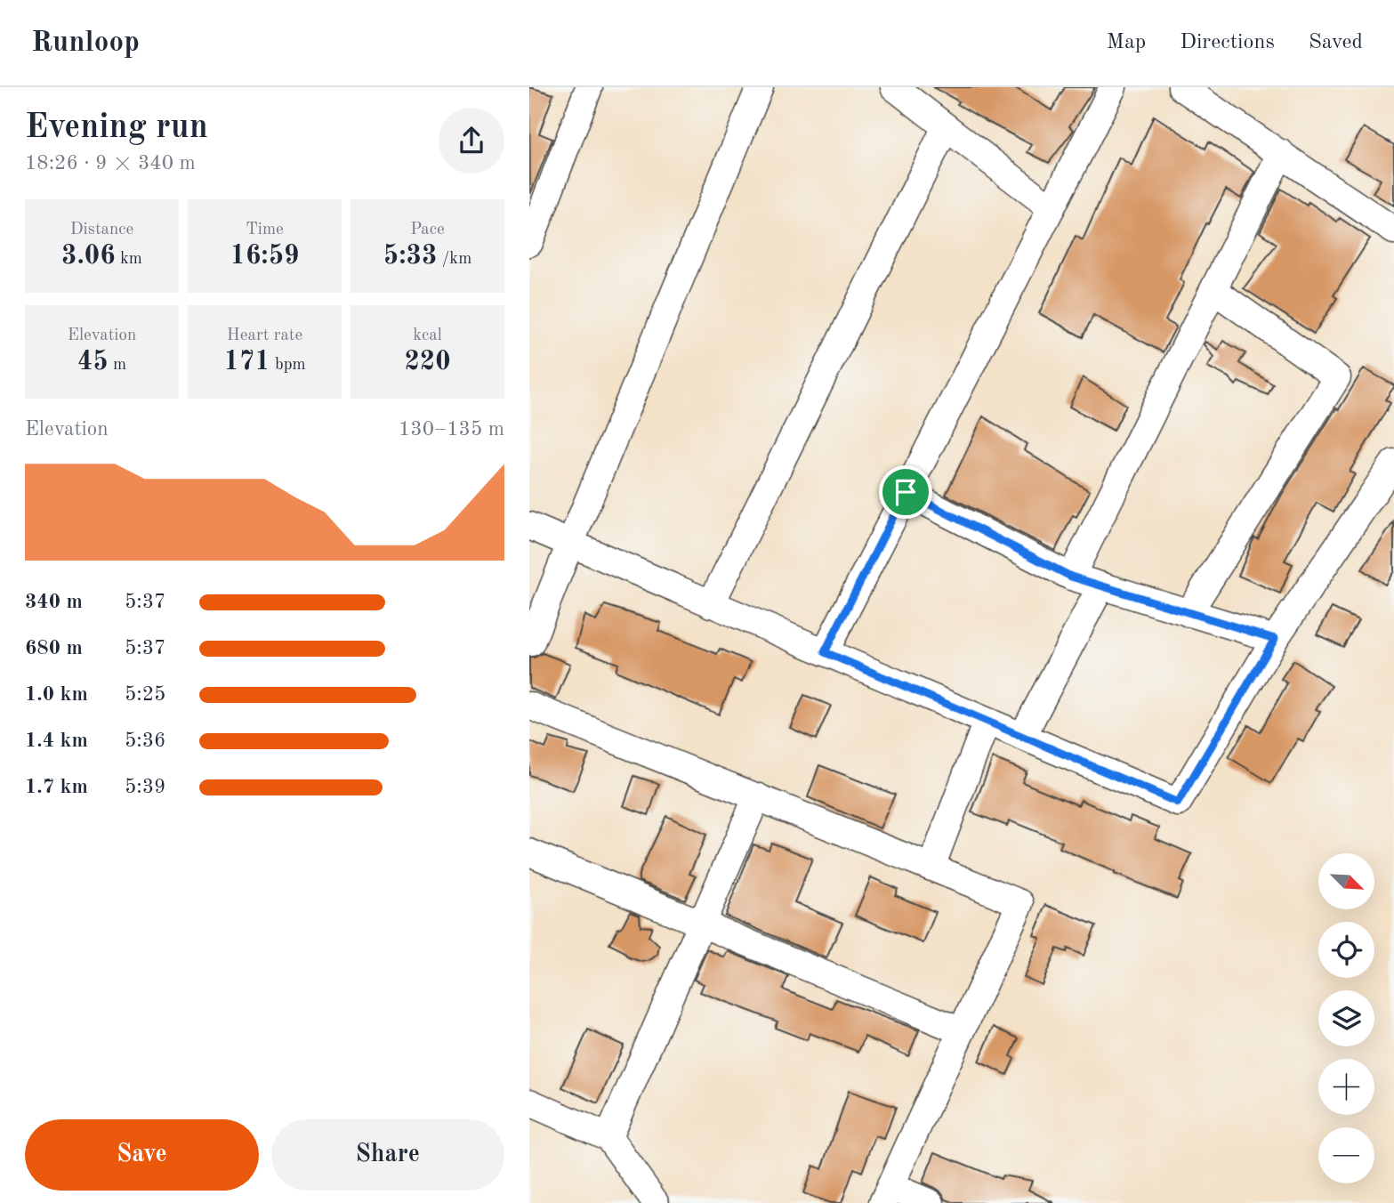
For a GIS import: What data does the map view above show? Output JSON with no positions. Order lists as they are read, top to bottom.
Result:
{
  "north": "bottom right",
  "page": {
    "header": "Runloop",
    "nav": ["Map", "Directions", "Saved"],
    "heading": ["Evening run", "18:26 · 9 × 340 m"],
    "stats": [
      ["Distance", "3.06 km"],
      ["Time", "16:59"],
      ["Pace", "5:33 /km"],
      ["Elevation", "45 m"],
      ["Heart rate", "171 bpm"],
      ["kcal", "220"]
    ],
    "chart": ["Elevation", "130–135 m"],
    "list": [
      {
        "name": "340 m",
        "note": "5:37"
      },
      {
        "name": "680 m",
        "note": "5:37"
      },
      {
        "name": "1.0 km",
        "note": "5:25"
      },
      {
        "name": "1.4 km",
        "note": "5:36"
      },
      {
        "name": "1.7 km",
        "note": "5:39"
      }
    ],
    "map_buttons": ["+", "−"],
    "buttons": ["Save", "Share"]
  }
}
